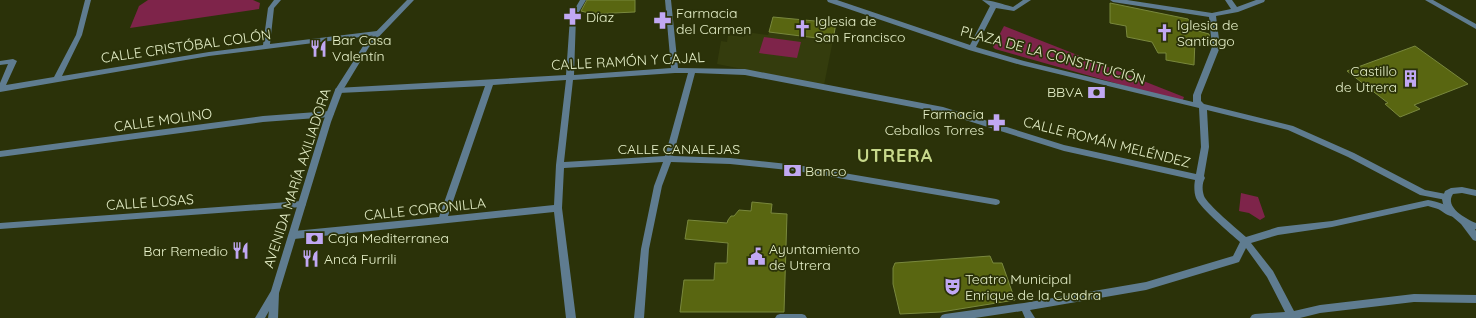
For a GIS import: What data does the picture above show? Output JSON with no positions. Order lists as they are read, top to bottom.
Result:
{
  "streets": {
    "street": [
      "CALLE CRISTÓBAL COLÓN",
      "PLAZA DE LA CONSTITUCIÓN",
      "CALLE RAMÓN Y CAJAL",
      "CALLE MOLINO",
      "CALLE ROMÁN MELÉNDEZ",
      "CALLE CANALEJAS",
      "AVENIDA MARÍA AXILIADORA",
      "CALLE LOSAS",
      "CALLE CORONILLA"
    ]
  },
  "crossings": [
    ["CALLE CRISTÓBAL COLÓN", "AVENIDA MARÍA AXILIADORA"],
    ["CALLE RAMÓN Y CAJAL", "CALLE ROMÁN MELÉNDEZ"],
    ["CALLE RAMÓN Y CAJAL", "AVENIDA MARÍA AXILIADORA"],
    ["CALLE MOLINO", "AVENIDA MARÍA AXILIADORA"],
    ["AVENIDA MARÍA AXILIADORA", "CALLE LOSAS"],
    ["AVENIDA MARÍA AXILIADORA", "CALLE CORONILLA"]
  ],
  "districts": ["UTRERA"],
  "places": {
    "pharmacy": ["Díaz", "Farmacia del Carmen", "Farmacia Ceballos Torres"],
    "church": ["Iglesia de San Francisco", "Iglesia de Santiago"],
    "restaurant": ["Bar Casa Valentín", "Bar Remedio", "Ancá Furrili"],
    "building": ["Castillo de Utrera"],
    "bank": ["BBVA", "Banco", "Caja Mediterranea"],
    "public building": ["Ayuntamiento de Utrera"],
    "theatre": ["Teatro Municipal Enrique de la Cuadra"]
  }
}
